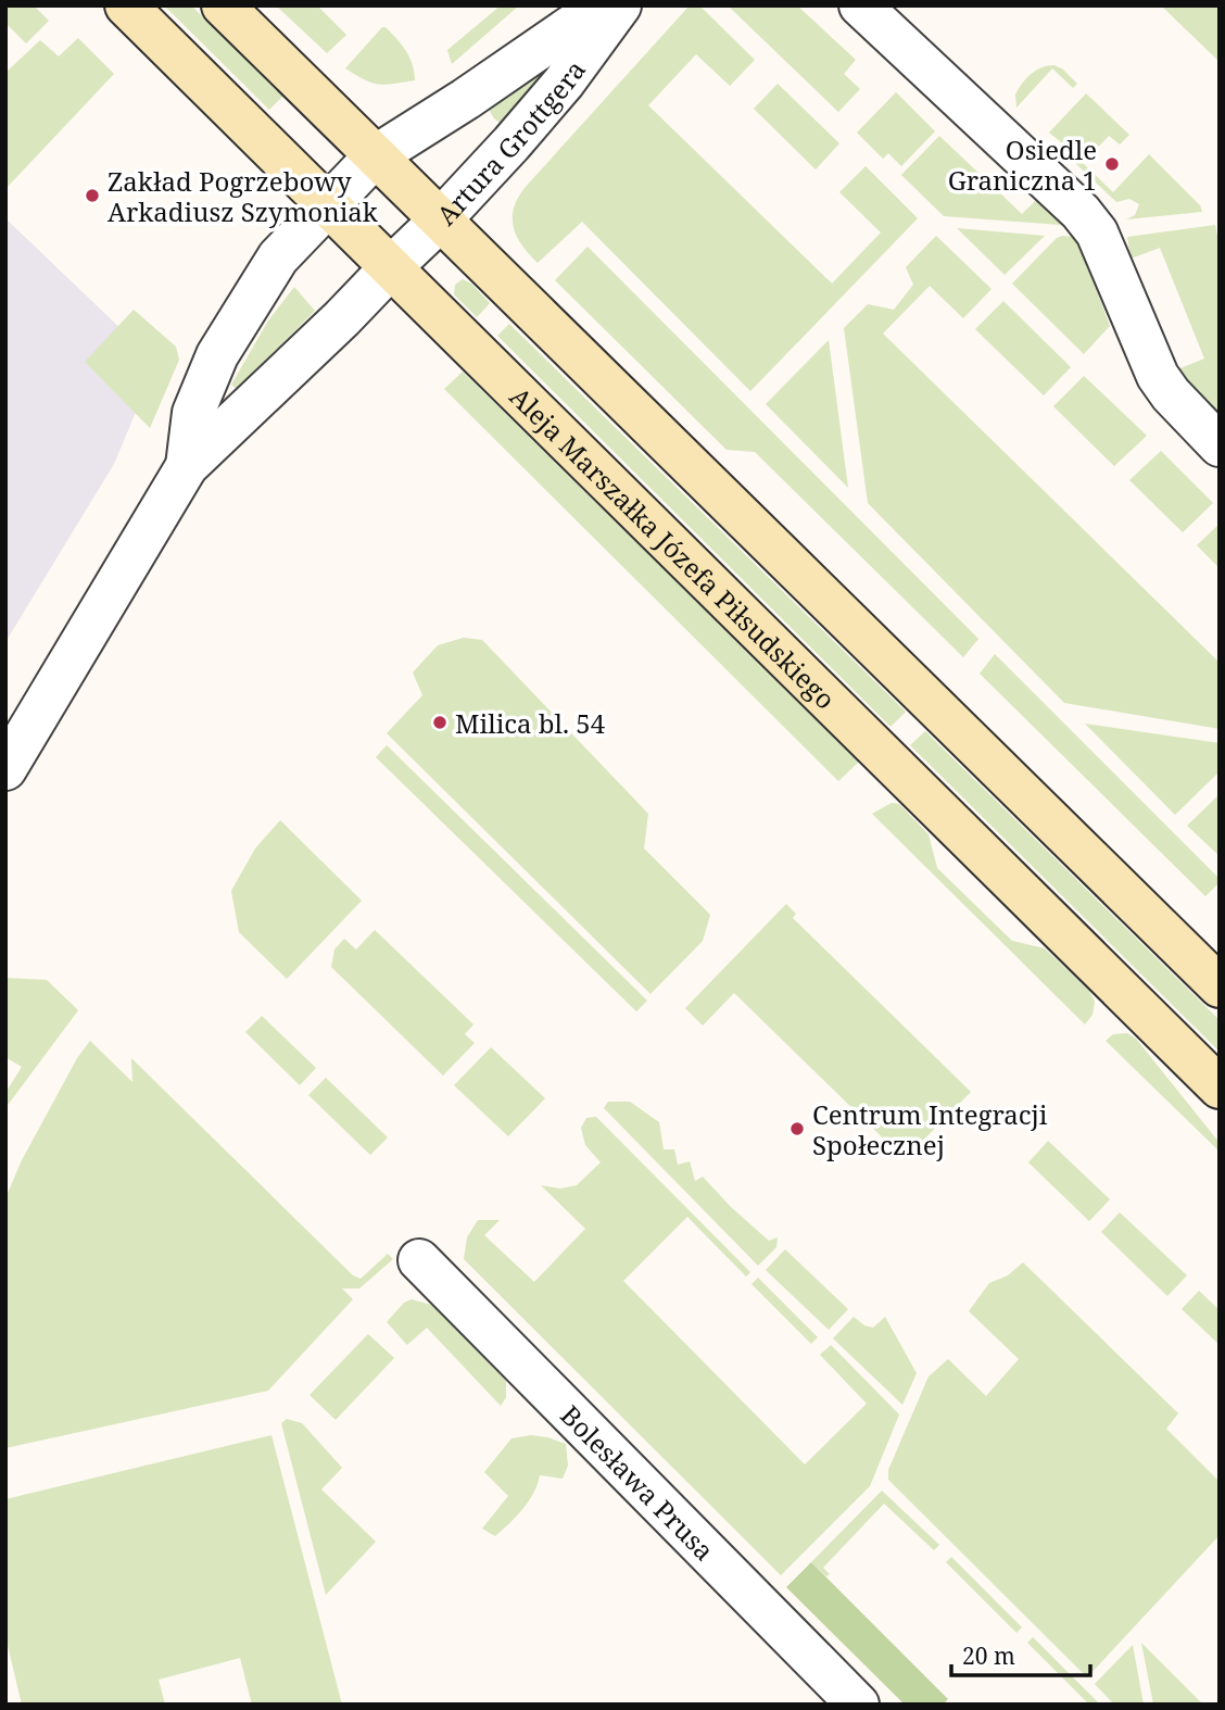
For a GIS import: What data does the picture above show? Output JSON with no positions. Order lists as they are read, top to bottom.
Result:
{
  "streets": {
    "street": ["Artura Grottgera", "Aleja Marszałka Józefa Piłsudskiego", "Bolesława Prusa"]
  },
  "crossings": [
    ["Artura Grottgera", "Aleja Marszałka Józefa Piłsudskiego"]
  ],
  "places": [
    "Osiedle Graniczna 1",
    "Zakład Pogrzebowy Arkadiusz Szymoniak",
    "Milica bl. 54",
    "Centrum Integracji Społecznej"
  ],
  "scale_bar": "20 m"
}
